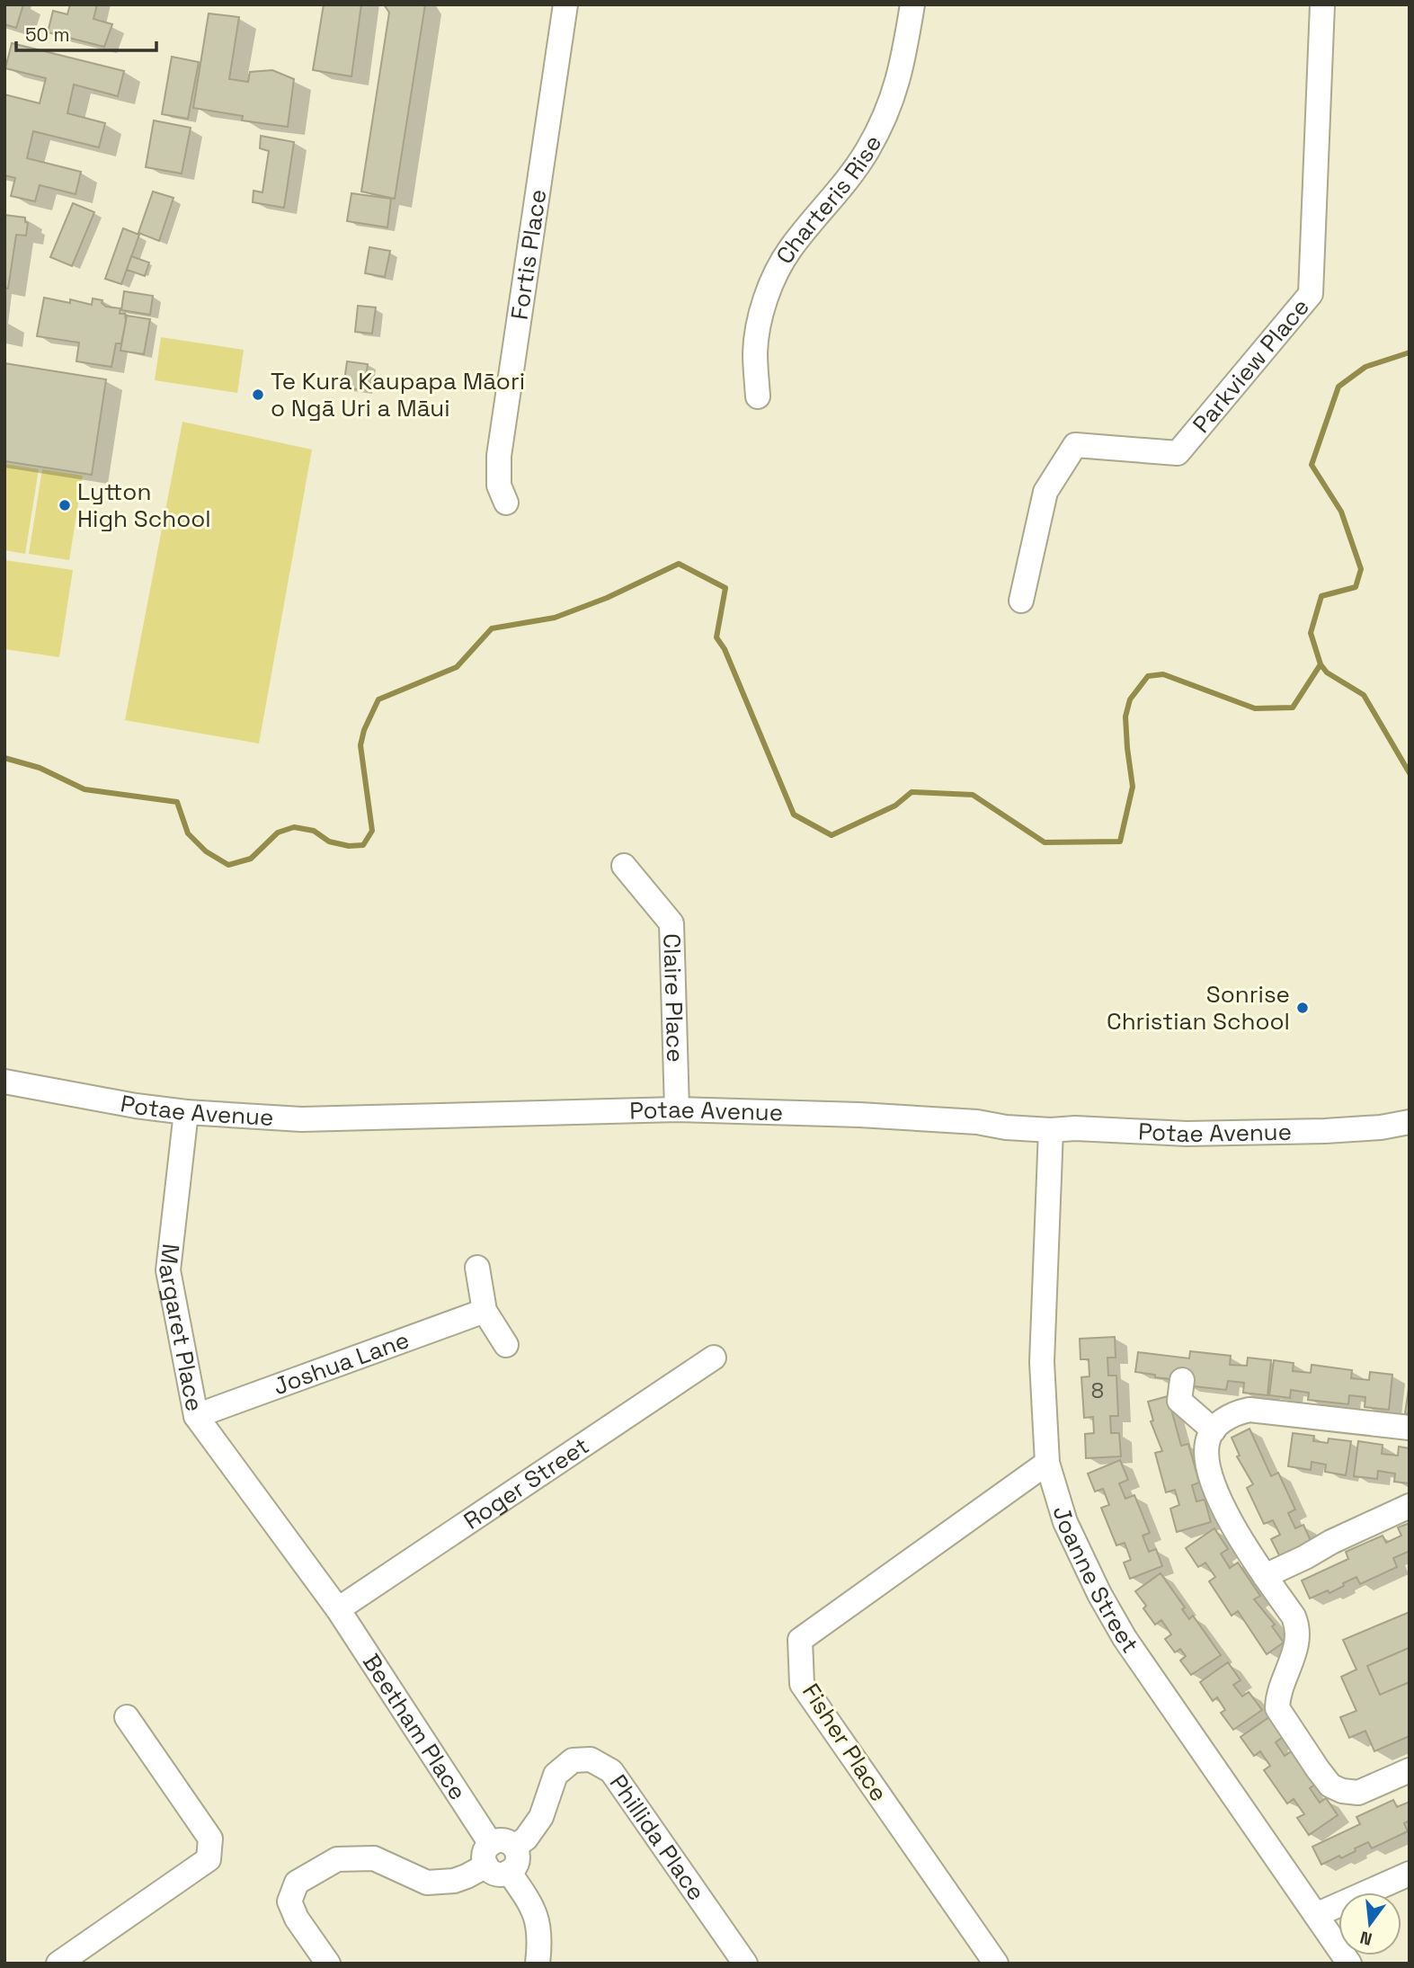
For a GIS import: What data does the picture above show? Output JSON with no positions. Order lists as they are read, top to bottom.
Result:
{
  "streets": {
    "street": [
      "Charteris Rise",
      "Fortis Place",
      "Parkview Place",
      "Claire Place",
      "Potae Avenue",
      "Margaret Place",
      "Joshua Lane",
      "Roger Street",
      "Joanne Street",
      "Beetham Place",
      "Fisher Place",
      "Phillida Place"
    ]
  },
  "crossings": [
    ["Claire Place", "Potae Avenue"],
    ["Potae Avenue", "Margaret Place"],
    ["Potae Avenue", "Joanne Street"],
    ["Margaret Place", "Joshua Lane"],
    ["Margaret Place", "Roger Street"],
    ["Margaret Place", "Beetham Place"],
    ["Roger Street", "Beetham Place"],
    ["Joanne Street", "Fisher Place"],
    ["Beetham Place", "Phillida Place"]
  ],
  "places": ["Te Kura Kaupapa Māori o Ngā Uri a Māui", "Lytton High School", "Sonrise Christian School"],
  "house_numbers": ["8"],
  "scale_bar": "50 m",
  "north": "bottom"
}
